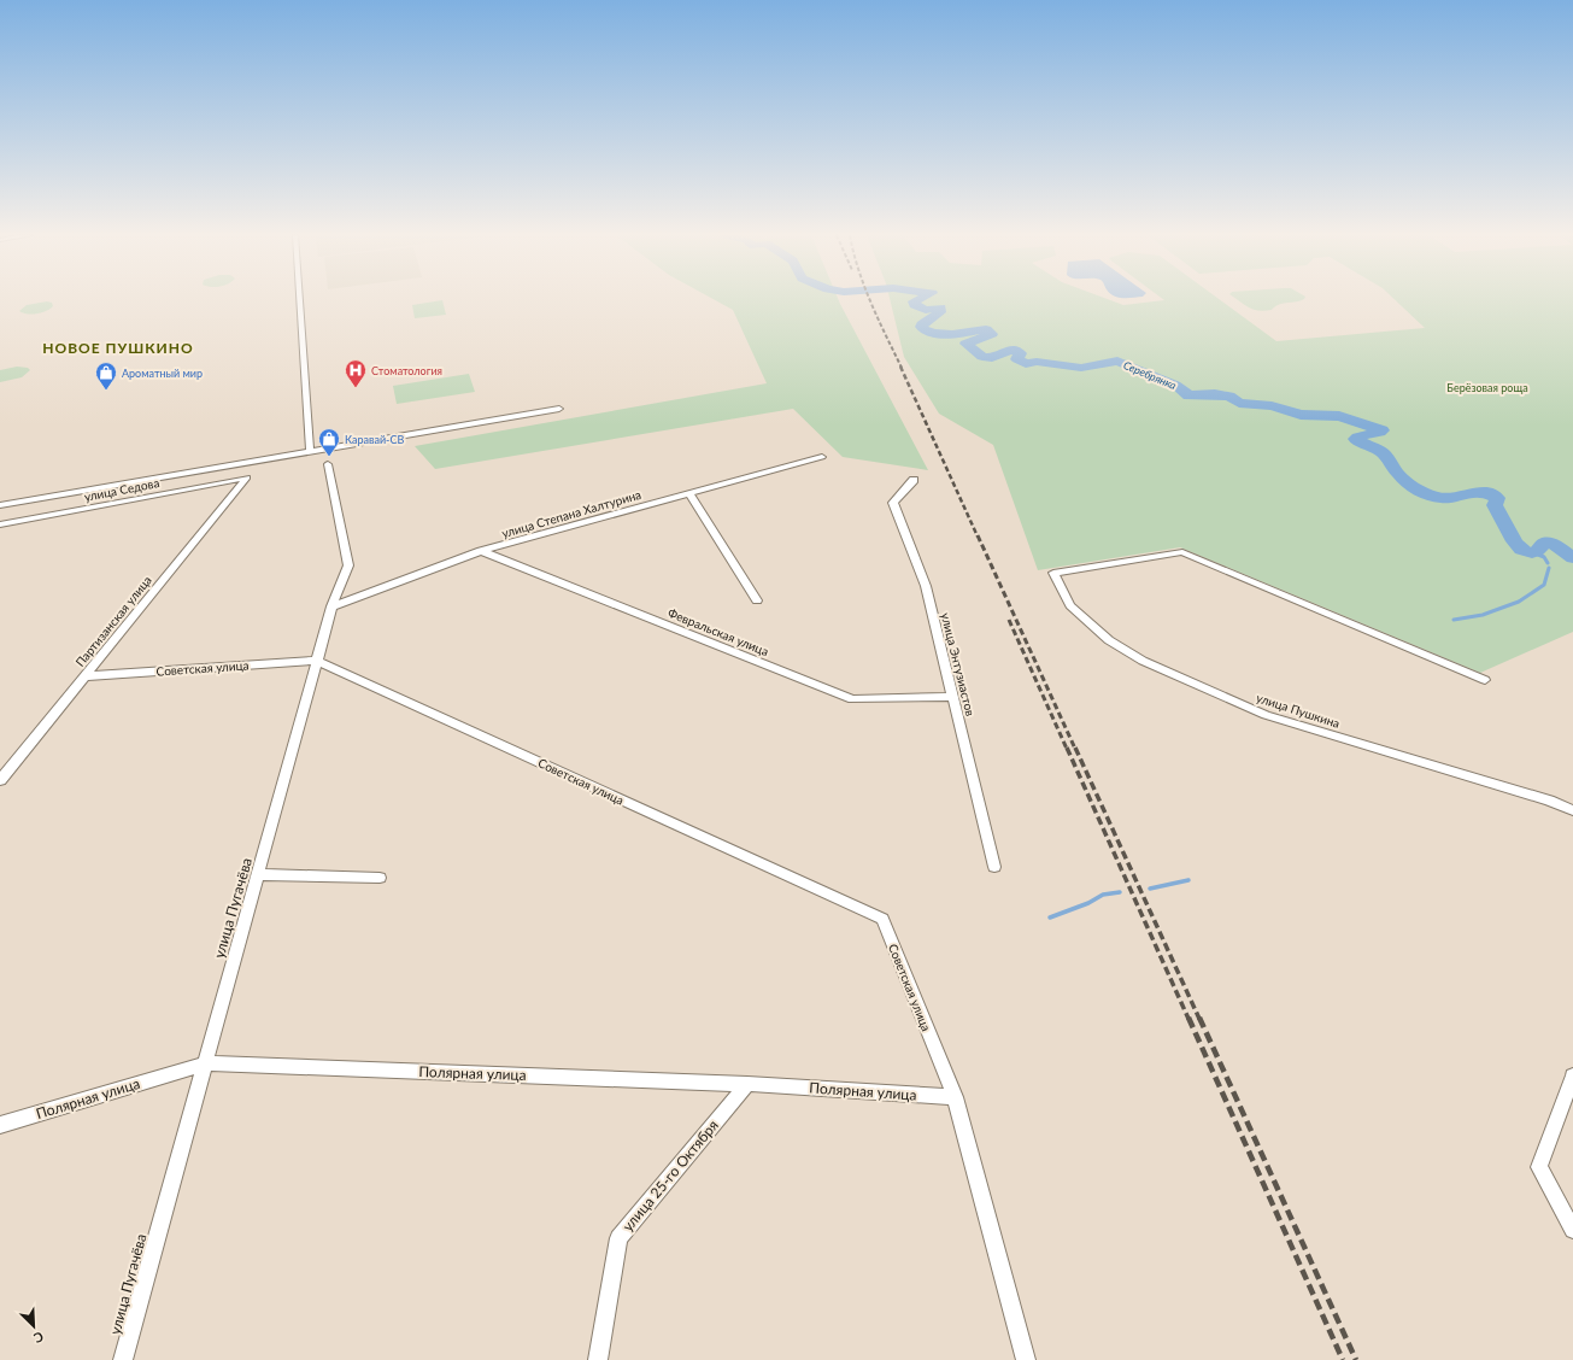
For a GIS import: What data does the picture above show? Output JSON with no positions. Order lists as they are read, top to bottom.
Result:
{
  "streets": {
    "street": [
      "улица Седова",
      "улица Степана Халтурина",
      "Партизанская улица",
      "Февральская улица",
      "улица Энтузиастов",
      "Советская улица",
      "улица Пушкина",
      "улица Пугачёва",
      "Полярная улица",
      "улица 25-го Октября"
    ]
  },
  "crossings": [
    ["улица Седова", "Партизанская улица"],
    ["улица Степана Халтурина", "Февральская улица"],
    ["улица Степана Халтурина", "улица Пугачёва"],
    ["Партизанская улица", "Советская улица"],
    ["Февральская улица", "улица Энтузиастов"],
    ["Советская улица", "улица Пугачёва"],
    ["Советская улица", "Полярная улица"],
    ["улица Пугачёва", "Полярная улица"],
    ["Полярная улица", "улица 25-го Октября"]
  ],
  "districts": ["НОВОЕ ПУШКИНО"],
  "water": ["Серебрянка"],
  "parks": ["Берёзовая роща"],
  "places": {
    "hospital": ["Стоматология"],
    "shop": ["Ароматный мир", "Каравай-СВ"]
  },
  "north": "bottom right"
}
